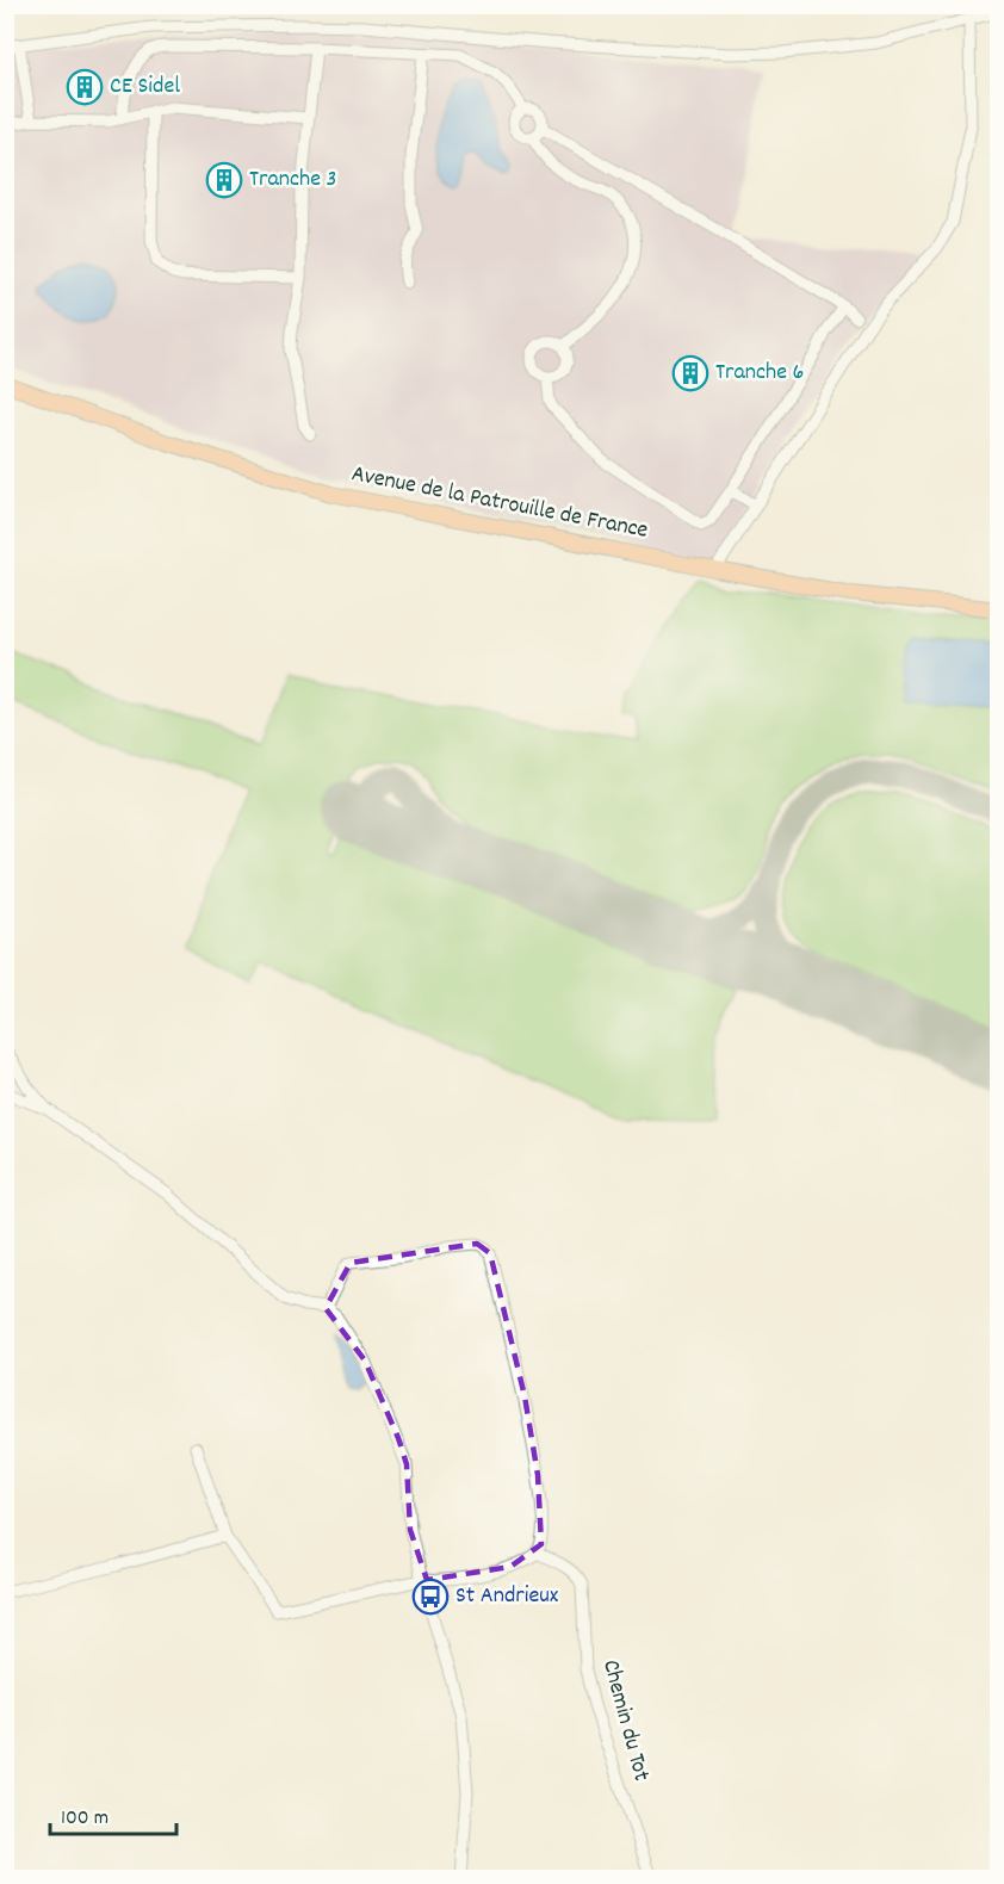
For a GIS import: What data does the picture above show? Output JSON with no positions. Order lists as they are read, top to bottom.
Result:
{
  "streets": {
    "main road": ["Avenue de la Patrouille de France"],
    "street": ["Chemin du Tot"]
  },
  "places": {
    "building": ["CE Sidel", "Tranche 3", "Tranche 6"],
    "bus stop": ["St Andrieux"]
  },
  "scale_bar": "100 m"
}
